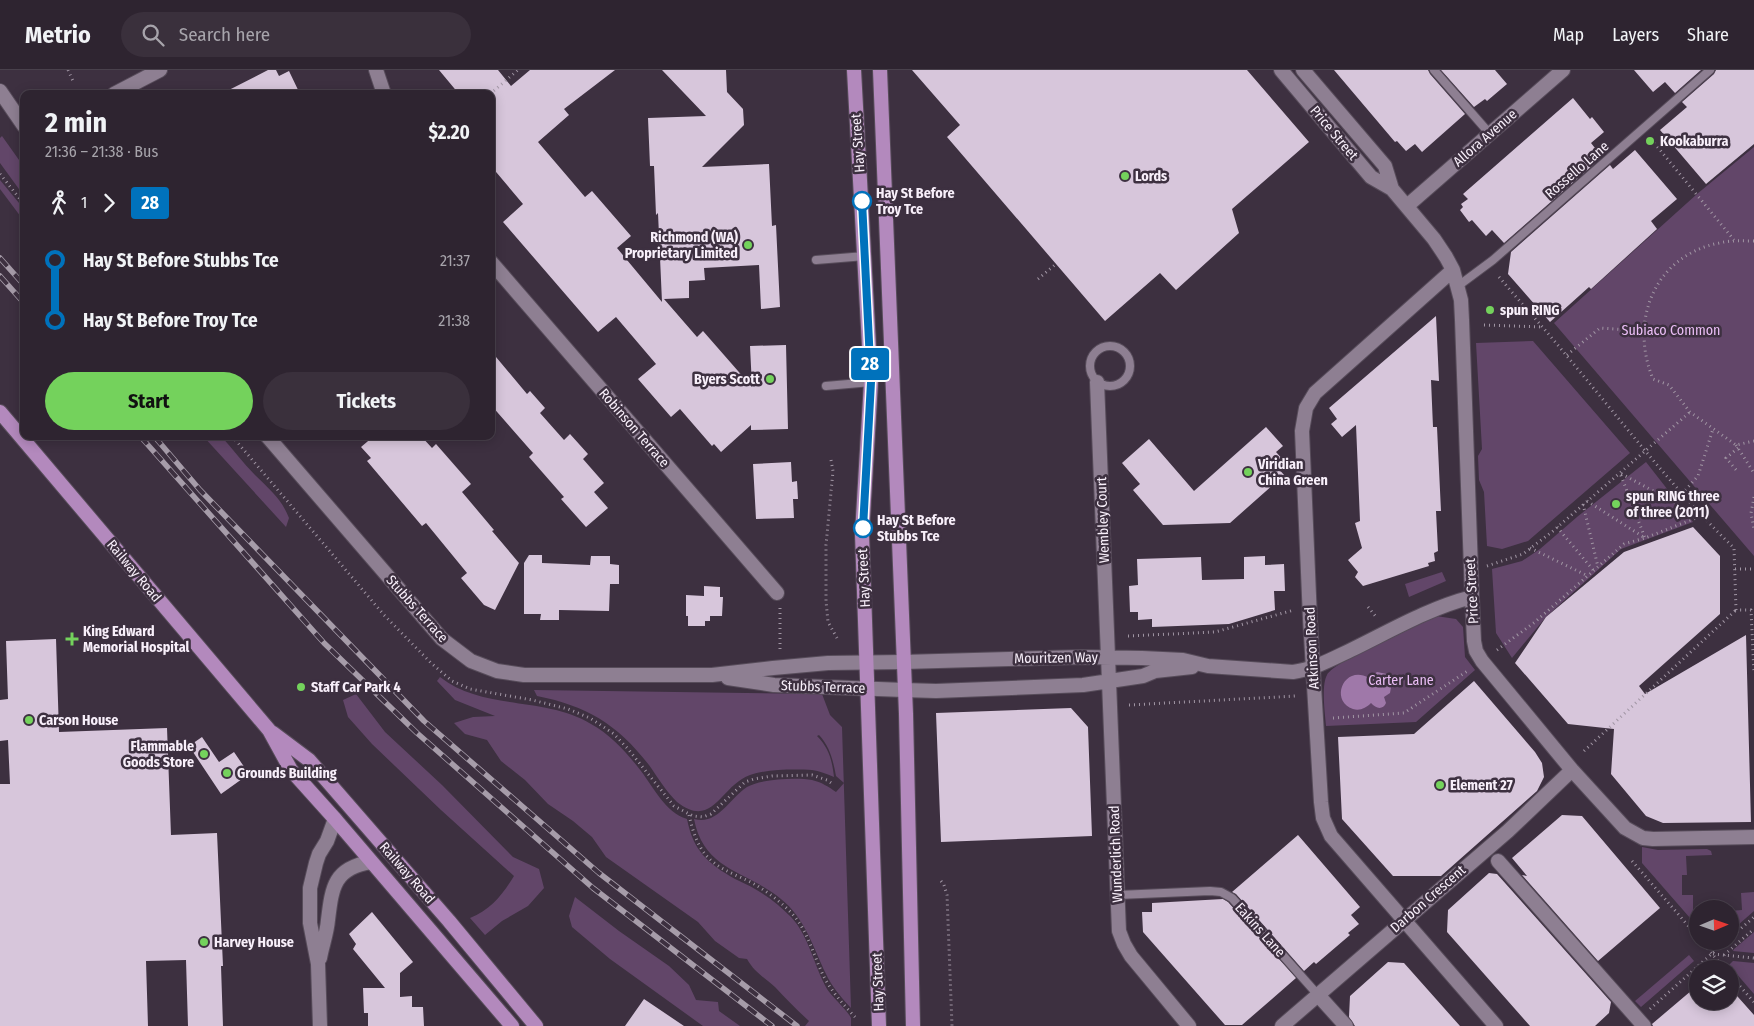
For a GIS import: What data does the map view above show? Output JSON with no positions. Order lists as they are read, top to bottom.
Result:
{
  "streets": {
    "main road": ["Hay Street", "Railway Road"],
    "street": [
      "Price Street",
      "Allora Avenue",
      "Robinson Terrace",
      "Wembley Court",
      "Stubbs Terrace",
      "Atkinson Road",
      "Mouritzen Way",
      "Wunderlich Road",
      "Darbon Crescent",
      "Eakins Lane"
    ],
    "lane": ["Rossello Lane"]
  },
  "crossings": [
    ["Price Street", "Allora Avenue"],
    ["Price Street", "Rossello Lane"],
    ["Price Street", "Atkinson Road"],
    ["Price Street", "Mouritzen Way"],
    ["Price Street", "Darbon Crescent"],
    ["Hay Street", "Stubbs Terrace"],
    ["Hay Street", "Mouritzen Way"],
    ["Wembley Court", "Mouritzen Way"],
    ["Wembley Court", "Wunderlich Road"],
    ["Stubbs Terrace", "Mouritzen Way"],
    ["Atkinson Road", "Mouritzen Way"],
    ["Atkinson Road", "Darbon Crescent"],
    ["Mouritzen Way", "Wunderlich Road"],
    ["Wunderlich Road", "Eakins Lane"],
    ["Darbon Crescent", "Eakins Lane"]
  ],
  "parks": ["Subiaco Common", "Carter Lane"],
  "places": {
    "other": [
      "Kookaburra",
      "Lords",
      "Hay St Before Troy Tce",
      "Richmond (WA) Proprietary Limited",
      "spun RING",
      "Byers Scott",
      "Viridian China Green",
      "spun RING three of three (2011)",
      "Hay St Before Stubbs Tce",
      "Staff Car Park 4",
      "Carson House",
      "Flammable Goods Store",
      "Grounds Building",
      "Element 27",
      "Harvey House"
    ],
    "health": ["King Edward Memorial Hospital"]
  },
  "lines": ["bus line 28"],
  "north": "right",
  "page": {
    "header": "Metrio",
    "search": "Search here",
    "nav": ["Map", "Layers", "Share"],
    "on_map": "28",
    "heading": ["2 min", "21:36 – 21:38 · Bus", "$2.20"],
    "legs": ["1", "28"],
    "list": [
      {
        "name": "Hay St Before Stubbs Tce",
        "value": "21:37"
      },
      {
        "name": "Hay St Before Troy Tce",
        "value": "21:38"
      }
    ],
    "buttons": ["Start", "Tickets"]
  }
}
